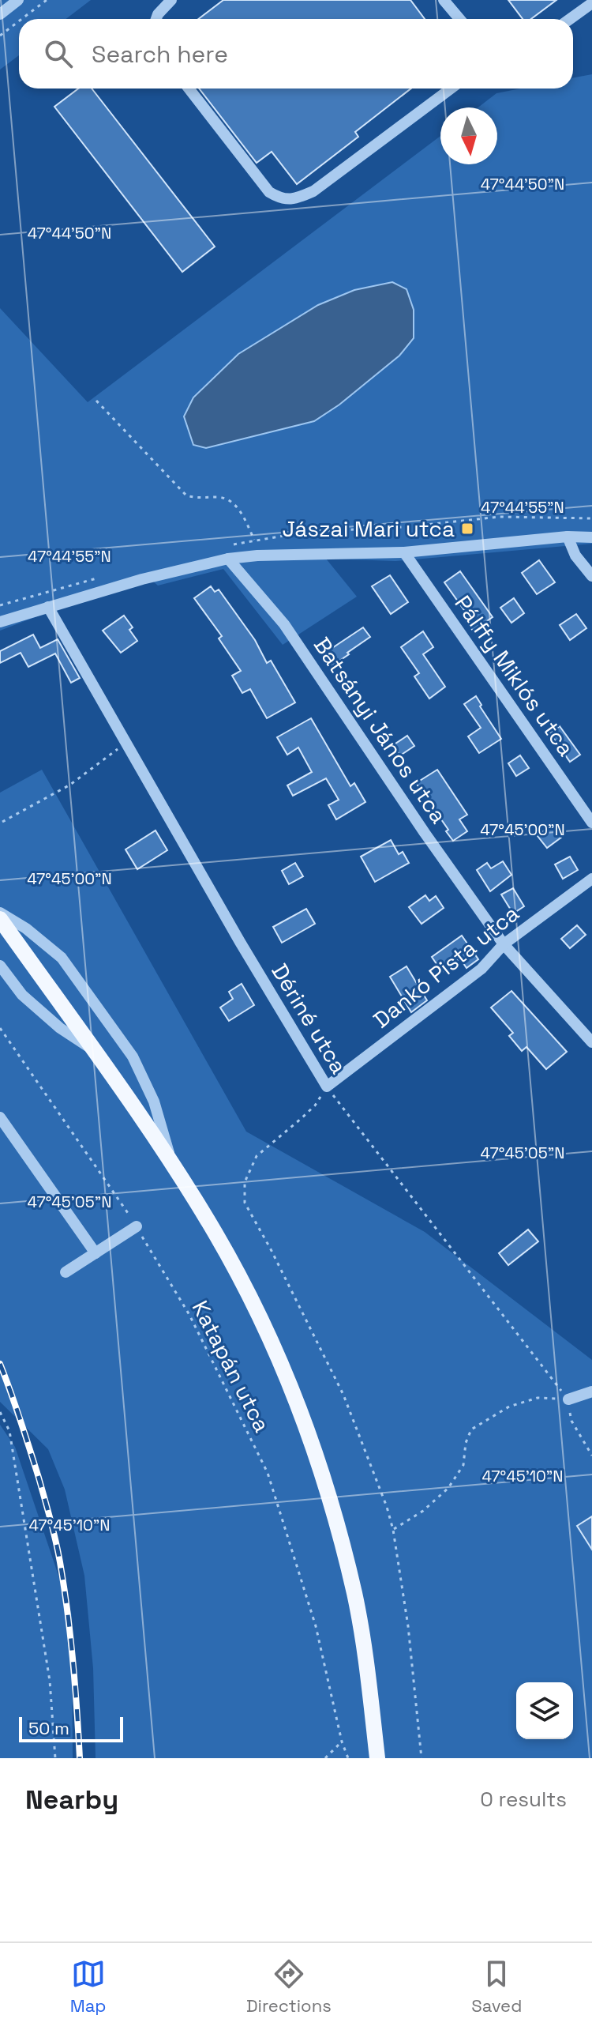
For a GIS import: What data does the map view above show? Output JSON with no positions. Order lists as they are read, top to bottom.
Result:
{
  "streets": {
    "street": [
      "Pálffy Miklós utca",
      "Batsányi János utca",
      "Dankó Pista utca",
      "Dériné utca"
    ],
    "path": ["Katapán utca"]
  },
  "crossings": [
    ["Batsányi János utca", "Dankó Pista utca"],
    ["Dankó Pista utca", "Dériné utca"]
  ],
  "places": {
    "transit": ["Jászai Mari utca"]
  },
  "scale_bar": "50 m",
  "north": "bottom",
  "page": {
    "search": "Search here",
    "scale": "50 m",
    "heading": ["Nearby", "0 results"],
    "nav": ["Map", "Directions", "Saved"]
  },
  "coordinates": [
    "47°44'50\"N",
    "47°44'55\"N",
    "47°45'00\"N",
    "47°45'05\"N",
    "47°45'10\"N"
  ]
}
